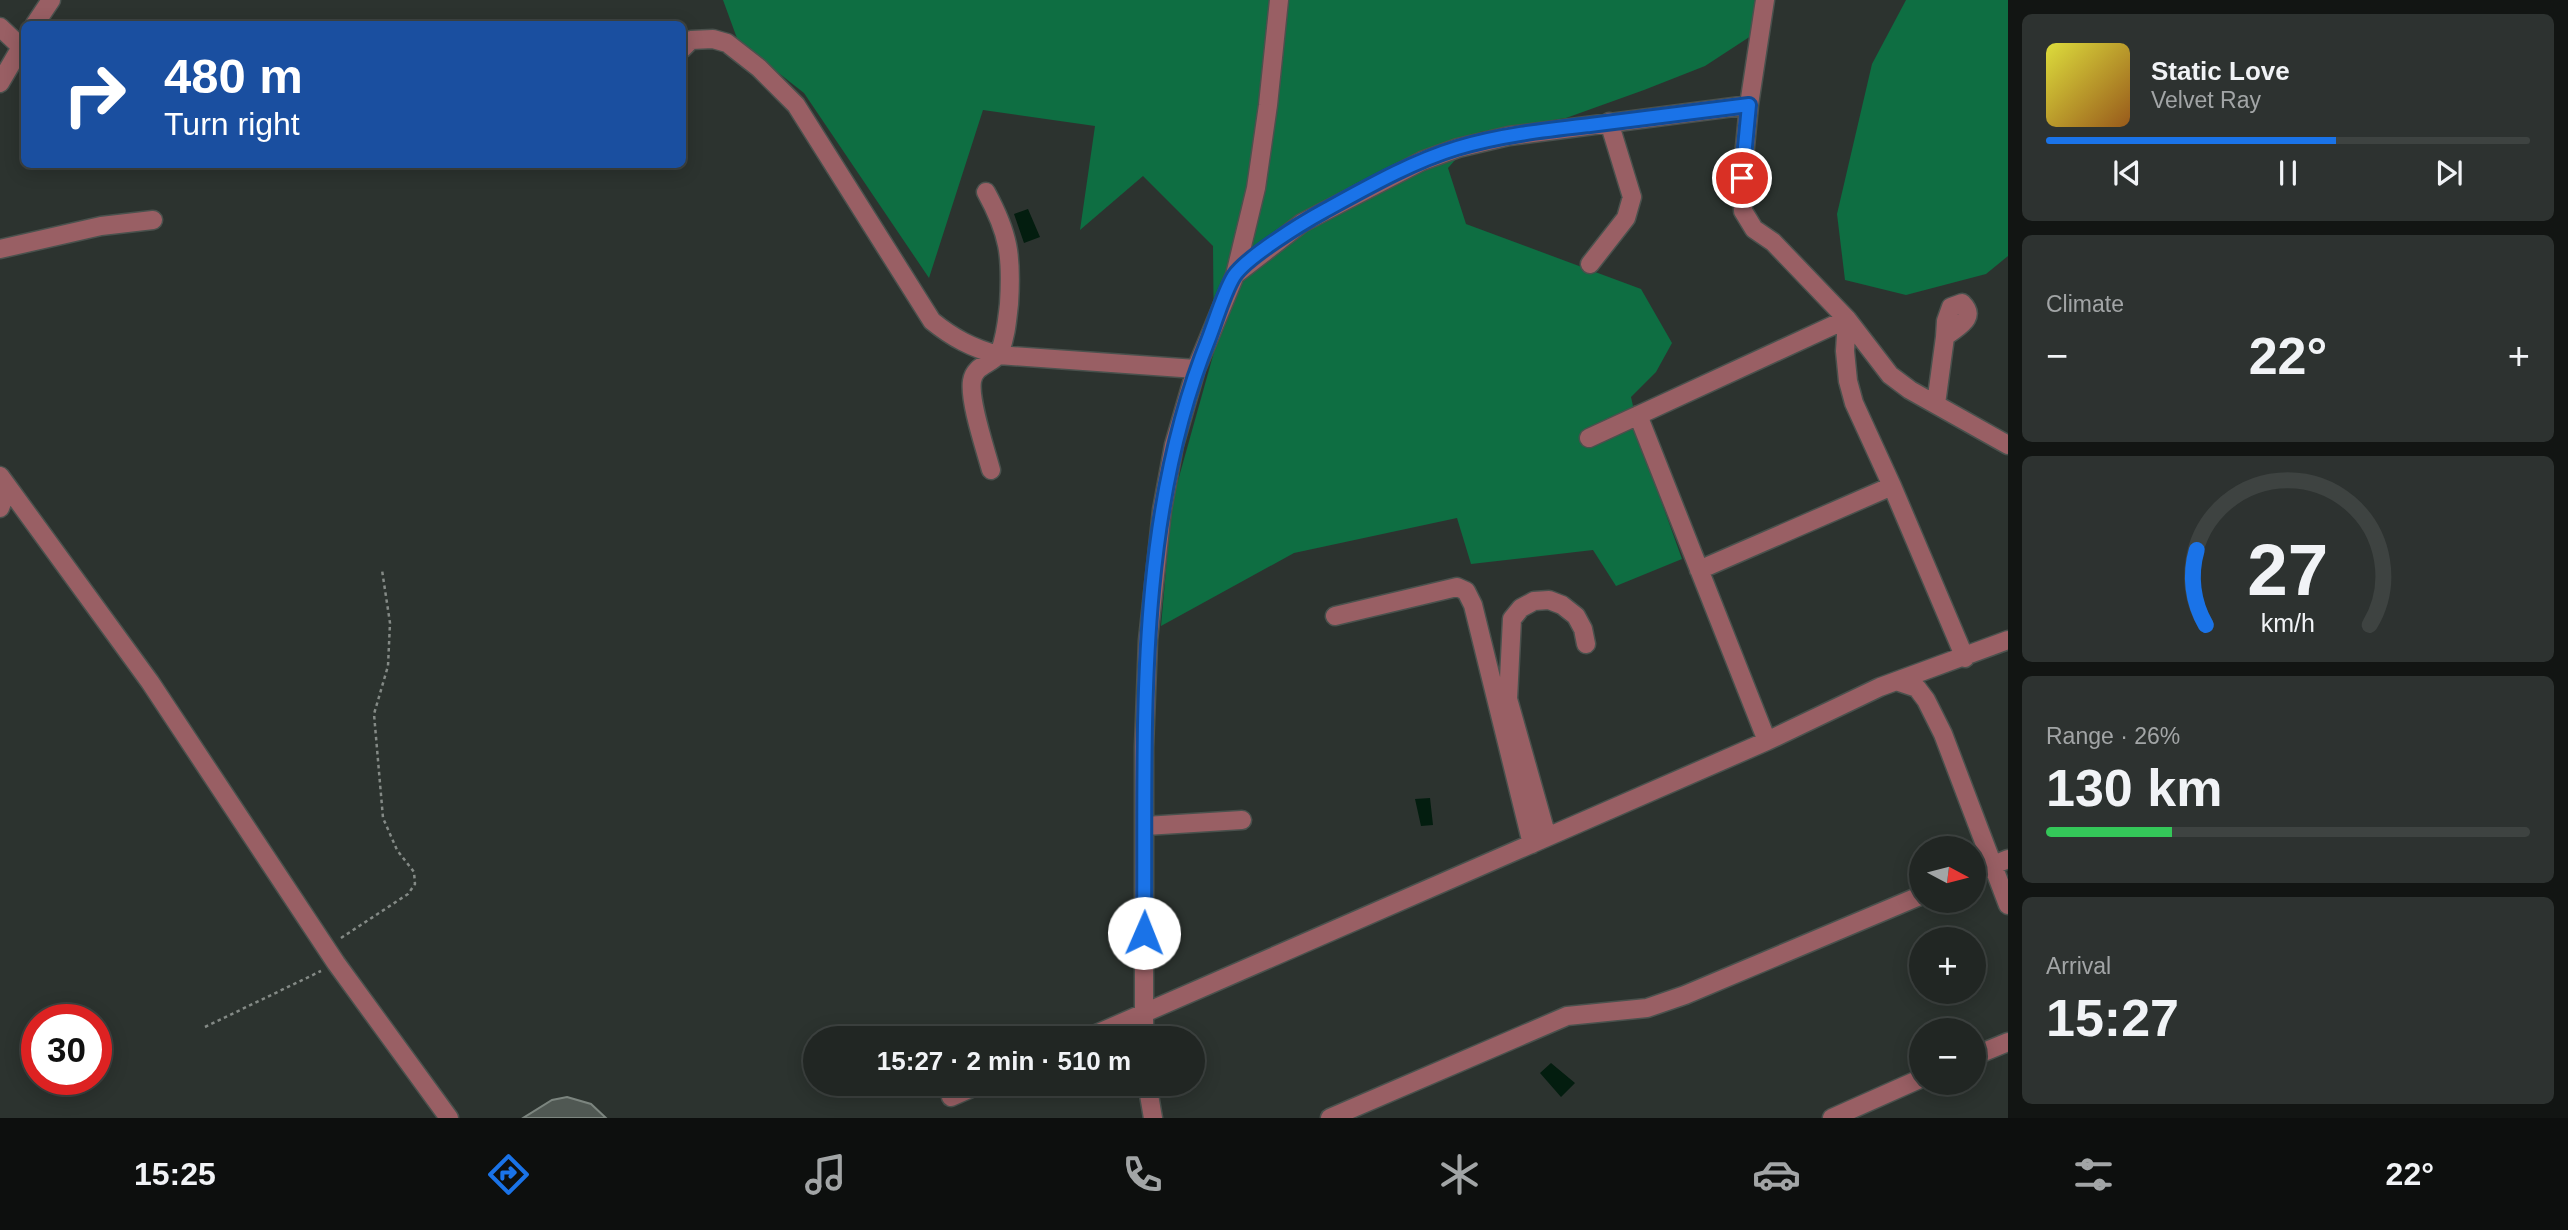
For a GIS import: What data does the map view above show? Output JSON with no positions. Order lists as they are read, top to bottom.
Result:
{
  "north": "right",
  "page": {
    "turn": ["480 m", "Turn right"],
    "song": ["Static Love", "Velvet Ray"],
    "tile": [
      "Climate",
      ["Range · 26%", "130 km"],
      ["Arrival", "15:27"]
    ],
    "heat": ["−", "22°", "+"],
    "map_buttons": ["+", "−"],
    "limit": "30",
    "trip": "15:27 · 2 min · 510 m",
    "tabs": ["15:25", "22°"],
    "gauge": ["27", "km/h"]
  }
}
